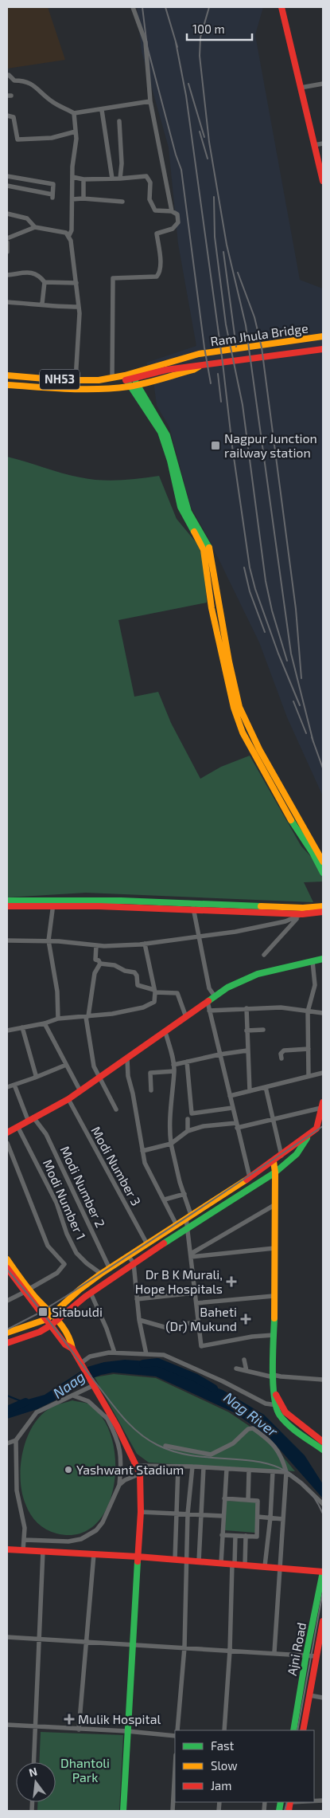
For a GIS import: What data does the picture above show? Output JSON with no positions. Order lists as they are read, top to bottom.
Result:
{
  "streets": {
    "main road": ["Ram Jhula Bridge", "NH53", "Ajni Road"],
    "street": ["Modi Number 3", "Modi Number 2", "Modi Number 1"]
  },
  "crossings": [
    ["Ram Jhula Bridge", "NH53"]
  ],
  "water": ["Naag", "Nag River"],
  "parks": ["Dhantoli Park"],
  "places": {
    "transit": ["Nagpur Junction railway station", "Sitabuldi"],
    "health": ["Dr B K Murali, Hope Hospitals", "Baheti (Dr) Mukund", "Mulik Hospital"],
    "other": ["Yashwant Stadium"]
  },
  "legend": ["Fast", "Slow", "Jam"],
  "scale_bar": "100 m",
  "north": "top"
}
